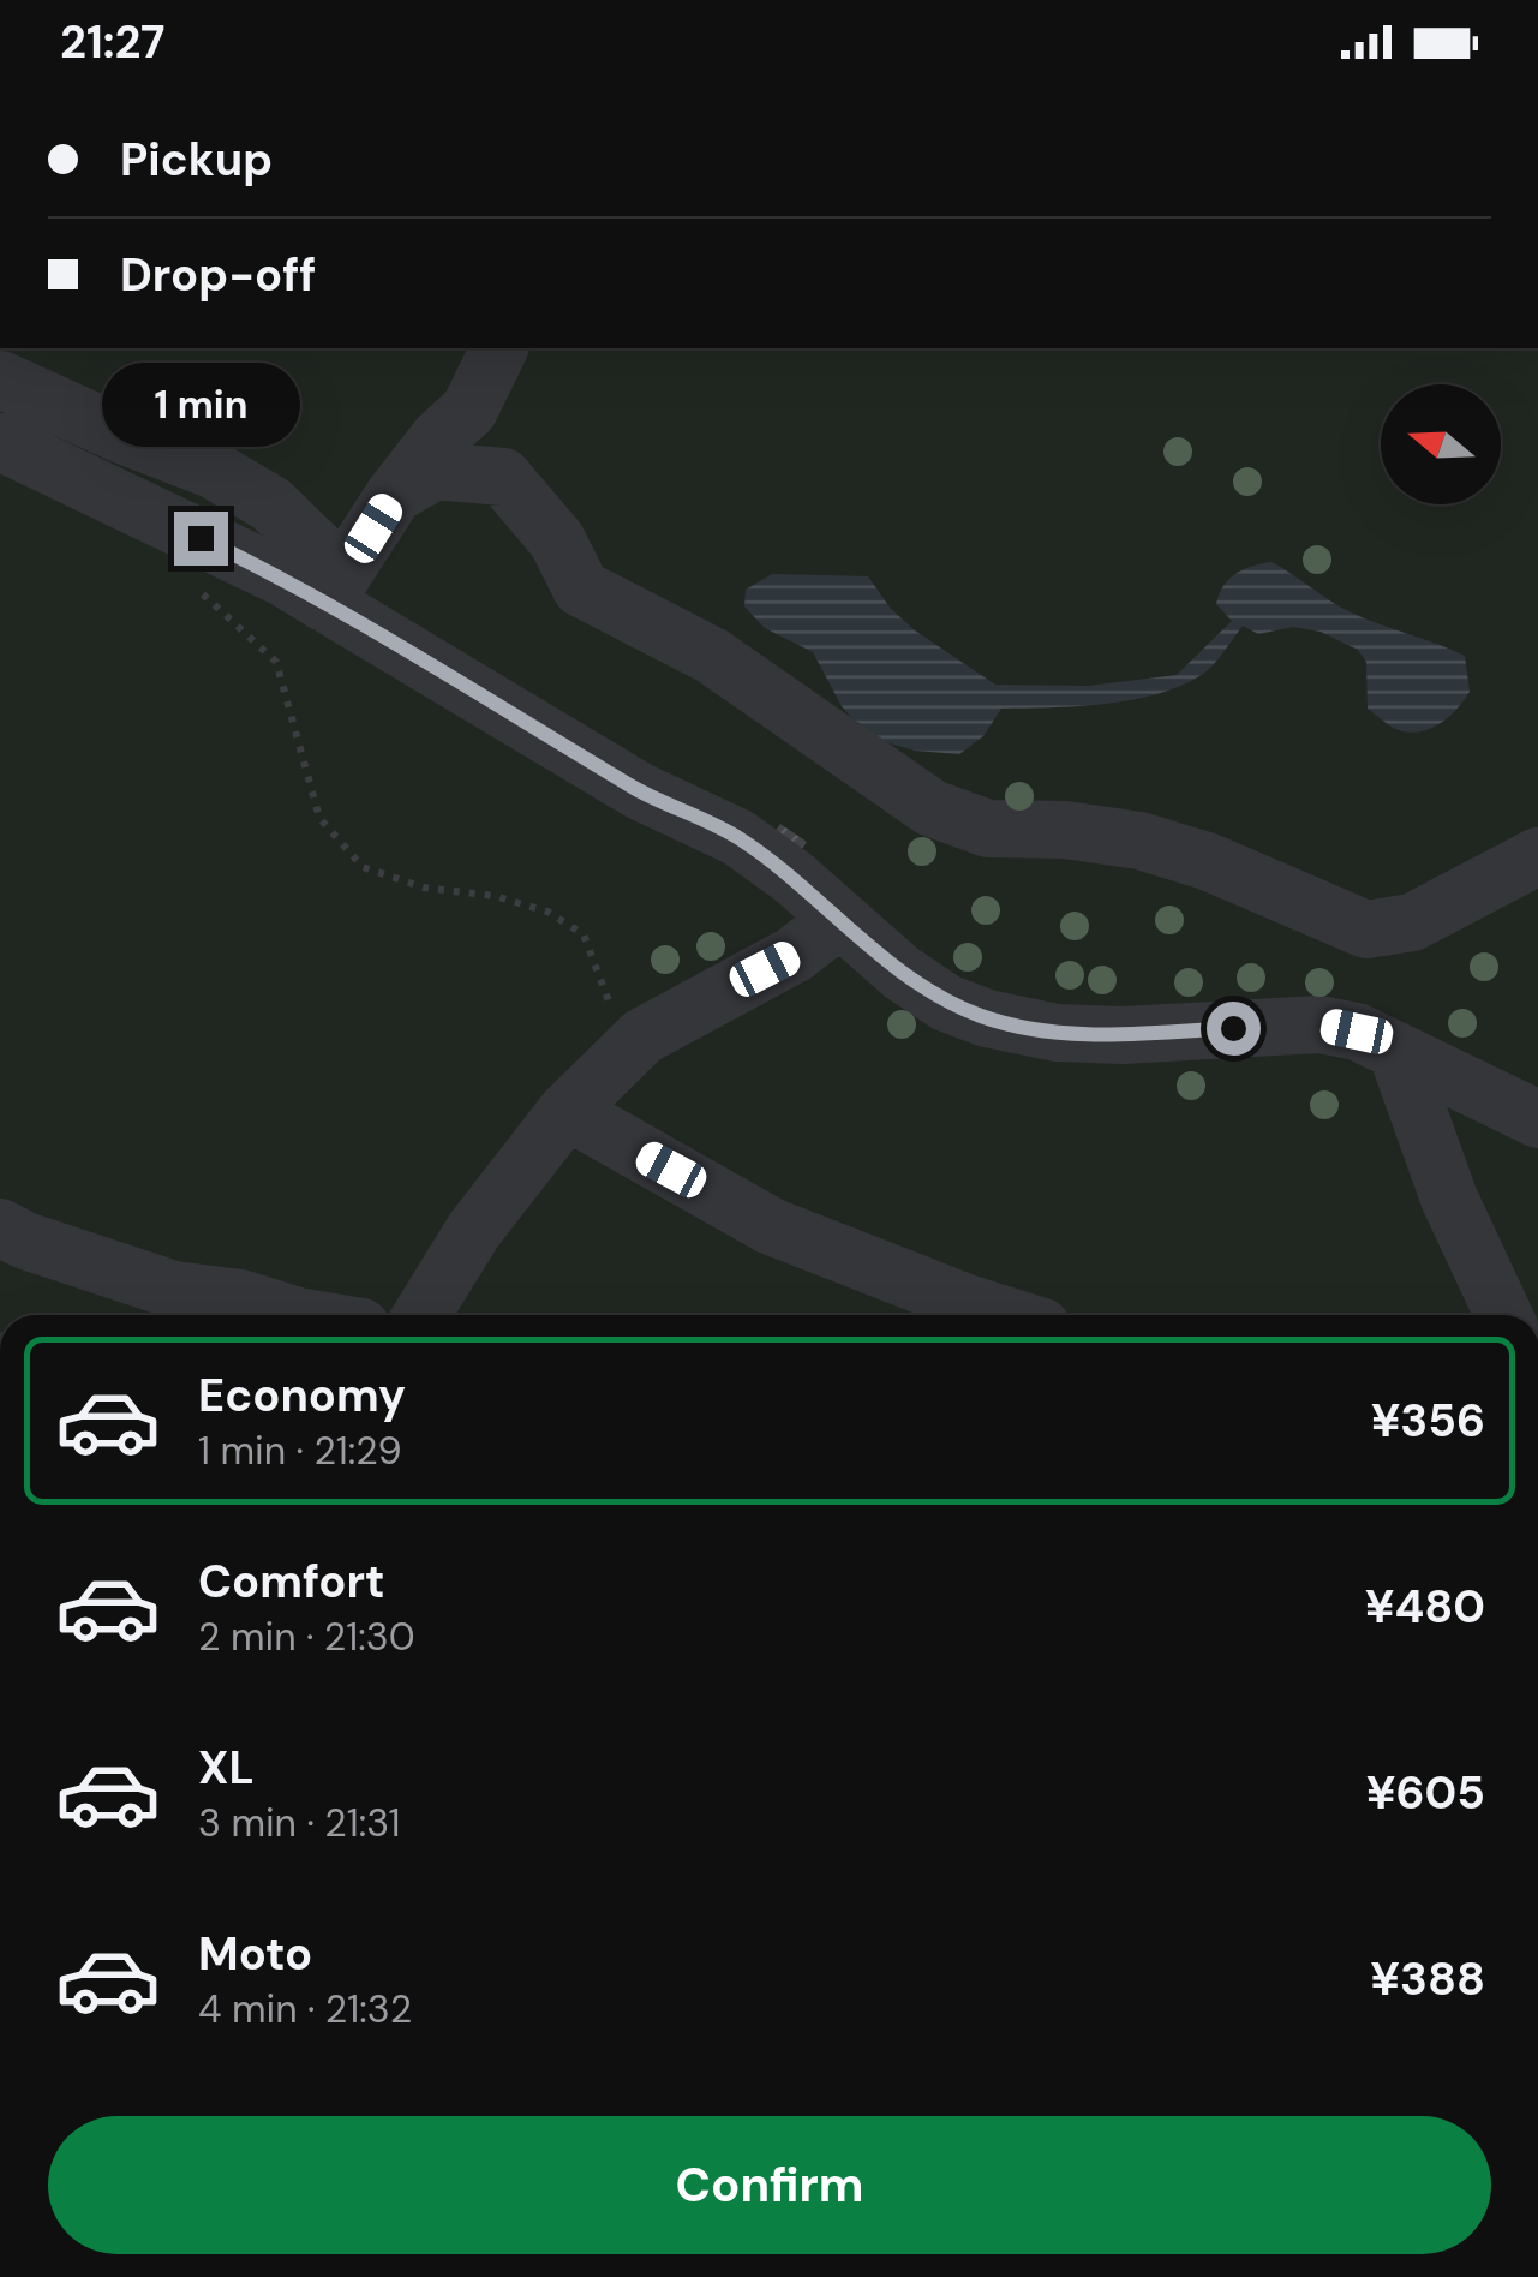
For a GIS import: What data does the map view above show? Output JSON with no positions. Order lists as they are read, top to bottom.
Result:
{
  "north": "left",
  "page": {
    "status": "21:27",
    "banner": ["Pickup", "Drop-off"],
    "bubble": "1 min",
    "list": [
      {
        "name": "Economy",
        "note": "1 min · 21:29",
        "value": "¥356"
      },
      {
        "name": "Comfort",
        "note": "2 min · 21:30",
        "value": "¥480"
      },
      {
        "name": "XL",
        "note": "3 min · 21:31",
        "value": "¥605"
      },
      {
        "name": "Moto",
        "note": "4 min · 21:32",
        "value": "¥388"
      }
    ],
    "buttons": "Confirm"
  }
}
